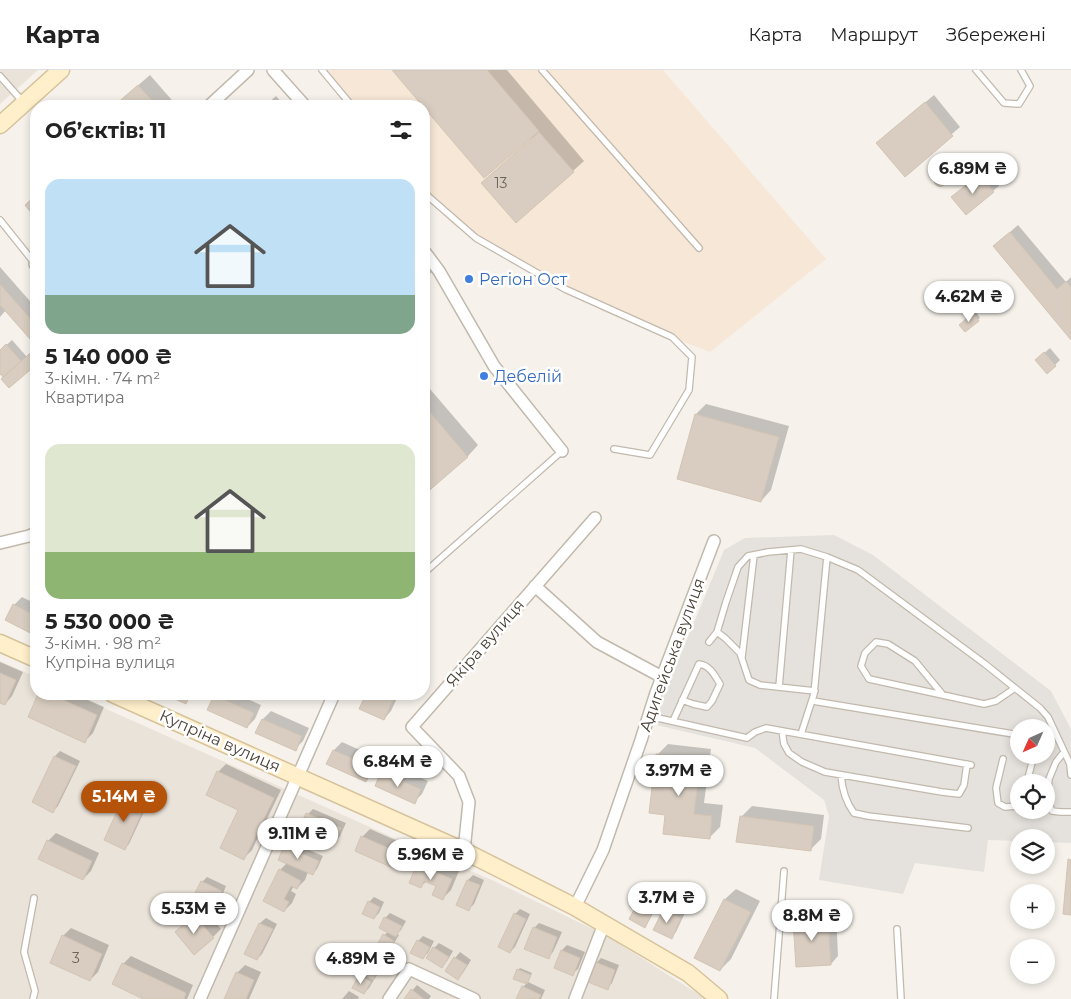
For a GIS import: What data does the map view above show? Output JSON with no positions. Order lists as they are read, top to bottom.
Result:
{
  "streets": {
    "main road": ["Купріна вулиця"],
    "street": ["Якіра вулиця", "Адигейська вулиця"]
  },
  "crossings": [
    ["Якіра вулиця", "Купріна вулиця"],
    ["Адигейська вулиця", "Купріна вулиця"]
  ],
  "places": ["Регіон Ост", "Дебелій"],
  "house_numbers": ["13", "3"],
  "north": "bottom left",
  "page": {
    "header": "Карта",
    "nav": ["Карта", "Маршрут", "Збережені"],
    "heading": "Об’єктів: 11",
    "price": [
      "6.89M ₴",
      "4.62M ₴",
      "6.84M ₴",
      "3.97M ₴",
      "5.14M ₴",
      "9.11M ₴",
      "5.96M ₴",
      "3.7M ₴",
      "5.53M ₴",
      "8.8M ₴",
      "4.89M ₴"
    ],
    "list": [
      {
        "name": "5 140 000 ₴",
        "note": "3-кімн. · 74 m² · Квартира"
      },
      {
        "name": "5 530 000 ₴",
        "note": "3-кімн. · 98 m² · Купріна вулиця"
      }
    ],
    "map_buttons": ["+", "−"]
  }
}
